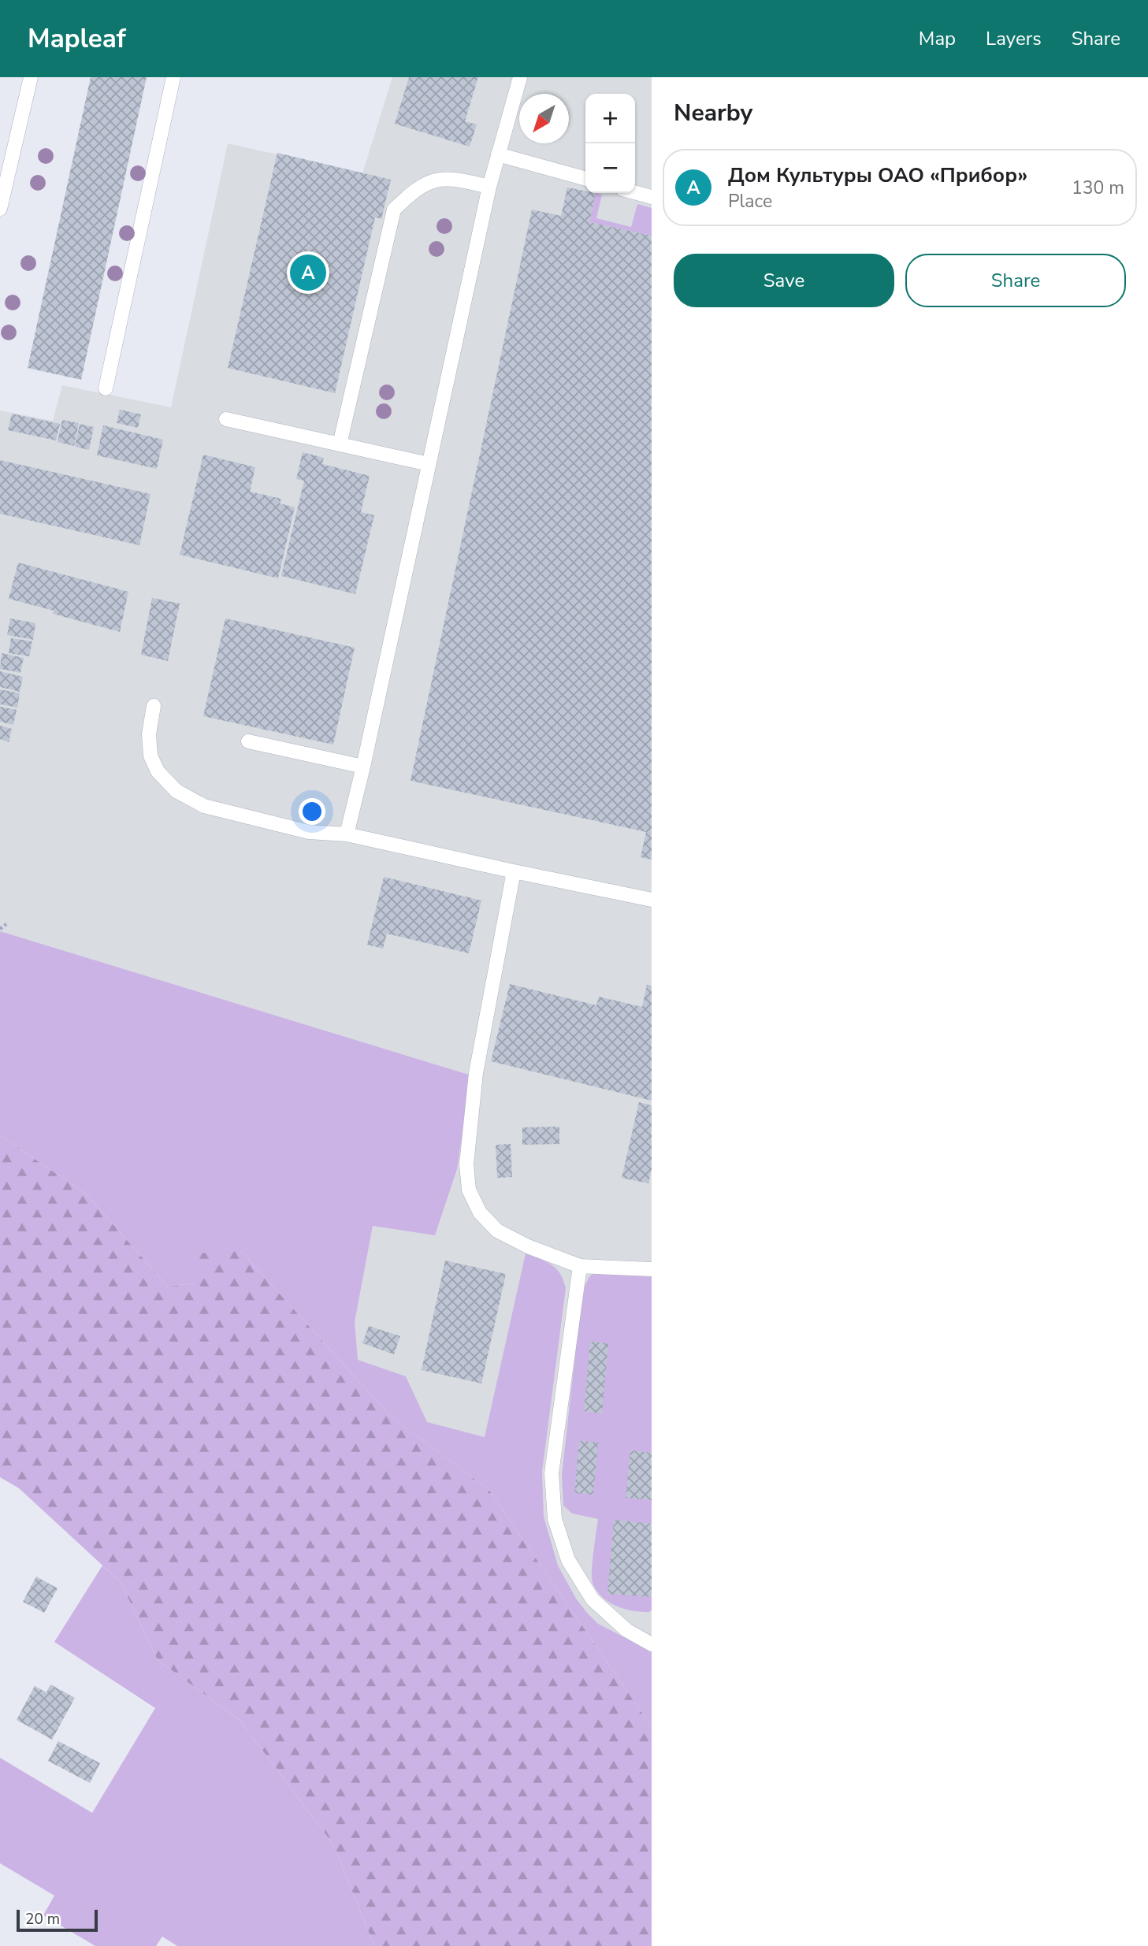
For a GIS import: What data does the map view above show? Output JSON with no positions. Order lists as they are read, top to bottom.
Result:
{
  "scale_bar": "20 m",
  "north": "bottom left",
  "page": {
    "header": "Mapleaf",
    "nav": ["Map", "Layers", "Share"],
    "heading": "Nearby",
    "map_buttons": ["+", "−"],
    "list": [
      {
        "mark": "A",
        "name": "Дом Культуры ОАО «Прибор»",
        "note": "Place",
        "value": "130 m"
      }
    ],
    "buttons": ["Save", "Share"],
    "pins": "A",
    "scale": "20 m"
  }
}
